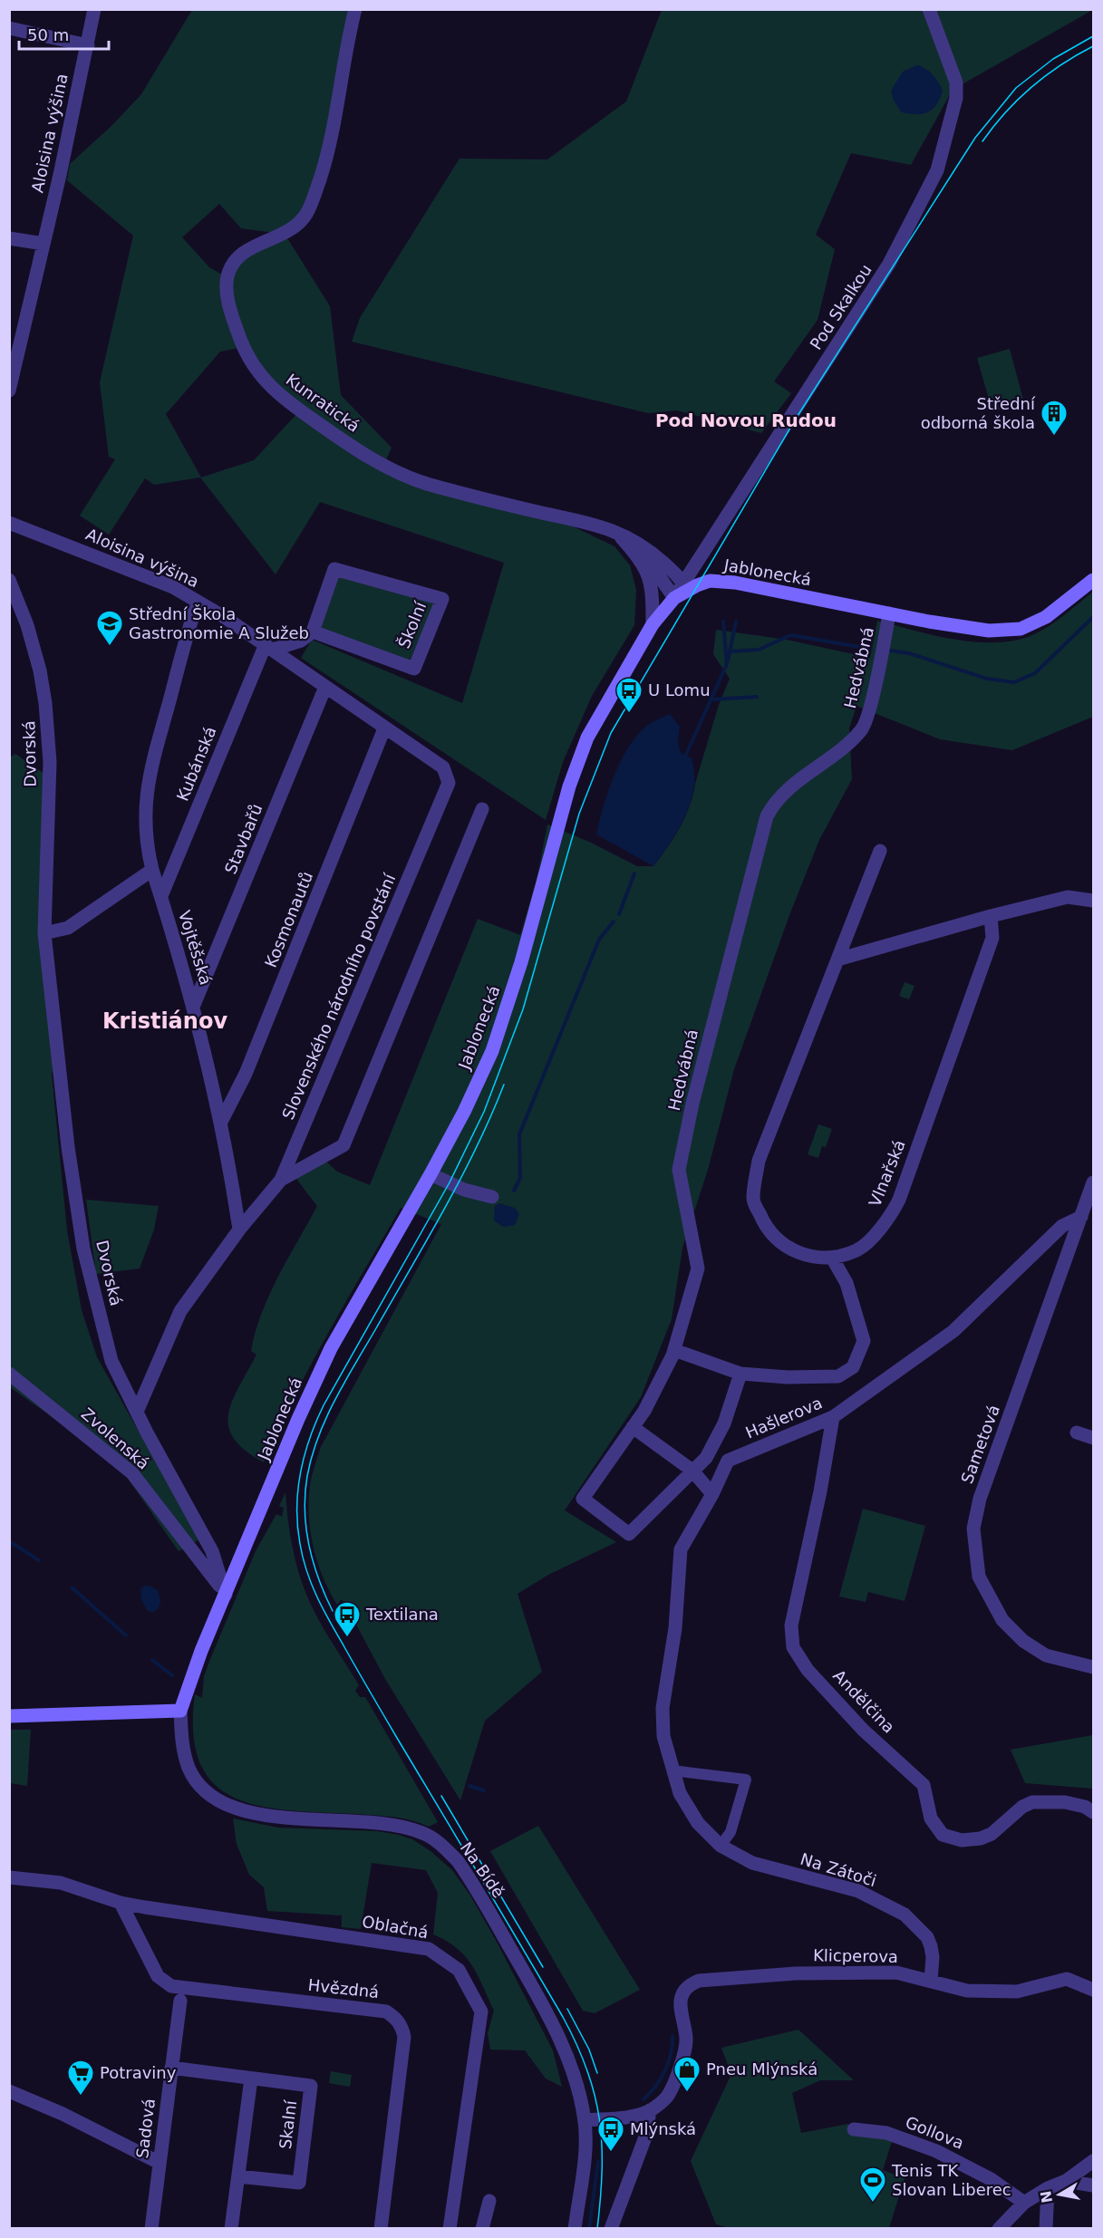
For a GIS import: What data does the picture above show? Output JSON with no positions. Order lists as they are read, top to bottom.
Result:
{
  "streets": {
    "main road": ["Jablonecká"],
    "street": [
      "Aloisina výšina",
      "Pod Skalkou",
      "Kunratická",
      "Školní",
      "Hedvábná",
      "Dvorská",
      "Kubánská",
      "Stavbařů",
      "Kosmonautů",
      "Vojtěšská",
      "Slovenského národního povstání",
      "Vlnařská",
      "Hašlerova",
      "Zvolenská",
      "Sametová",
      "Andělčina",
      "Na Bídě",
      "Na Zátoči",
      "Oblačná",
      "Klicperova",
      "Hvězdná",
      "Skalní",
      "Sadová",
      "Gollova"
    ]
  },
  "crossings": [
    ["Aloisina výšina", "Kubánská"],
    ["Aloisina výšina", "Stavbařů"],
    ["Aloisina výšina", "Kosmonautů"],
    ["Aloisina výšina", "Vojtěšská"],
    ["Aloisina výšina", "Slovenského národního povstání"],
    ["Pod Skalkou", "Kunratická"],
    ["Pod Skalkou", "Jablonecká"],
    ["Kunratická", "Jablonecká"],
    ["Jablonecká", "Hedvábná"],
    ["Jablonecká", "Dvorská"],
    ["Jablonecká", "Zvolenská"],
    ["Jablonecká", "Na Bídě"],
    ["Dvorská", "Zvolenská"],
    ["Kubánská", "Vojtěšská"],
    ["Stavbařů", "Vojtěšská"],
    ["Kosmonautů", "Vojtěšská"],
    ["Vojtěšská", "Slovenského národního povstání"],
    ["Hašlerova", "Sametová"],
    ["Hašlerova", "Andělčina"],
    ["Hašlerova", "Na Zátoči"],
    ["Na Zátoči", "Klicperova"],
    ["Oblačná", "Hvězdná"],
    ["Skalní", "Sadová"]
  ],
  "districts": ["Pod Novou Rudou", "Kristiánov"],
  "places": {
    "building": ["Střední odborná škola"],
    "school or university": ["Střední Škola Gastronomie A Služeb"],
    "bus stop": ["U Lomu", "Textilana", "Mlýnská"],
    "shop": ["Pneu Mlýnská"],
    "supermarket": ["Potraviny"],
    "sports": ["Tenis TK Slovan Liberec"]
  },
  "scale_bar": "50 m",
  "north": "left"
}
